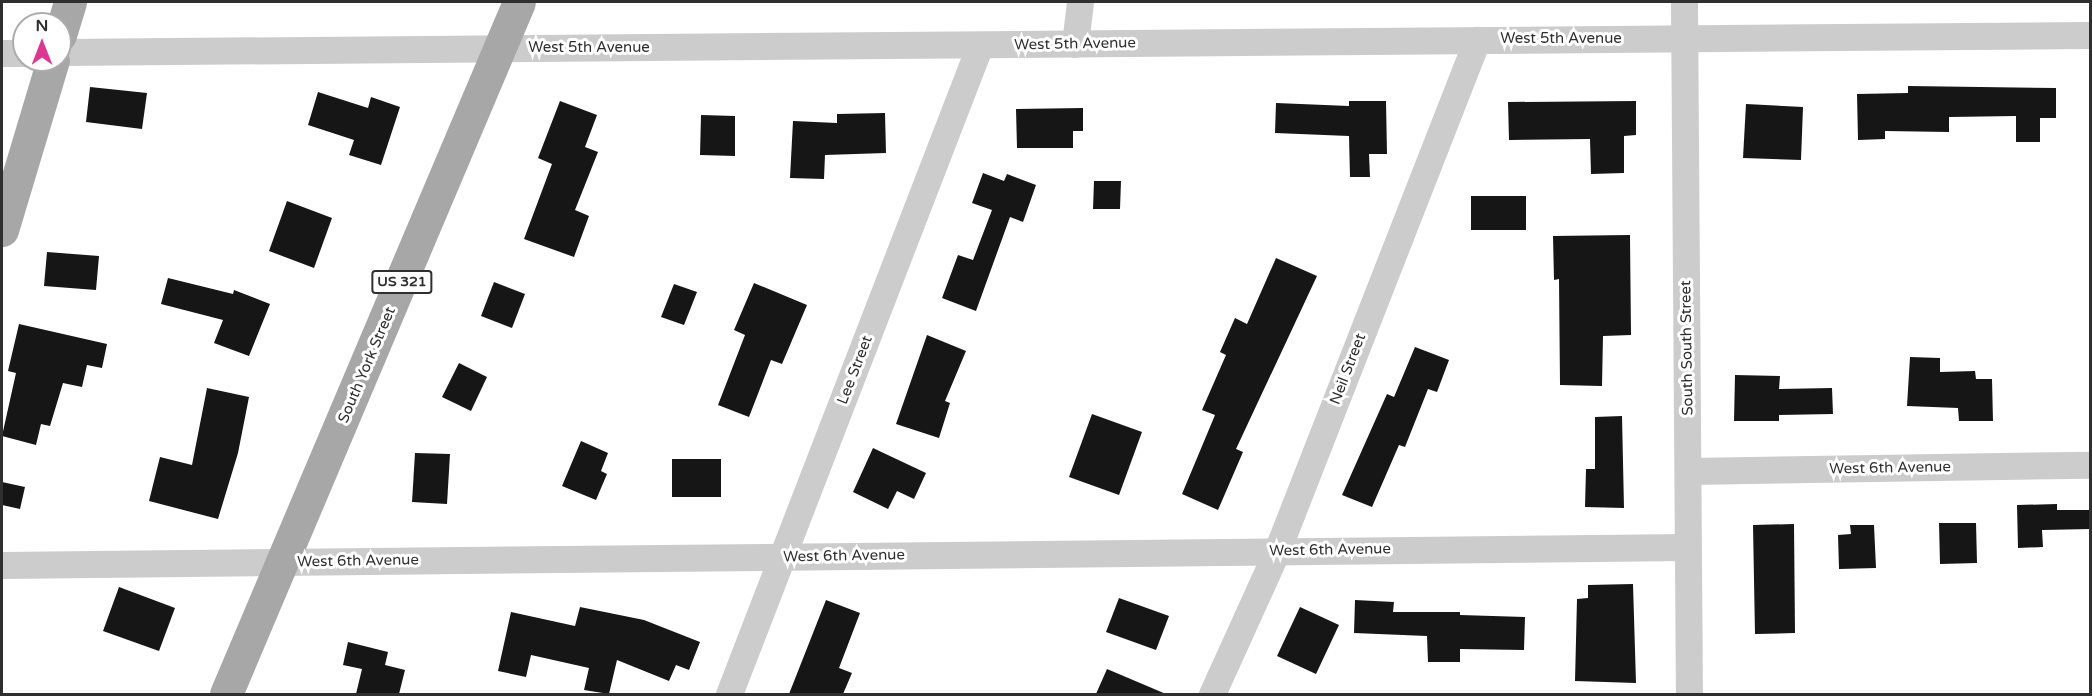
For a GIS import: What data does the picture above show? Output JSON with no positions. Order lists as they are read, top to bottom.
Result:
{
  "streets": {
    "main road": ["US 321", "South York Street"],
    "street": [
      "West 5th Avenue",
      "South South Street",
      "Neil Street",
      "Lee Street",
      "West 6th Avenue"
    ]
  },
  "crossings": [
    ["West 5th Avenue", "South South Street"],
    ["West 5th Avenue", "South York Street"],
    ["West 5th Avenue", "Neil Street"],
    ["West 5th Avenue", "Lee Street"],
    ["South South Street", "West 6th Avenue"],
    ["South York Street", "West 6th Avenue"],
    ["Neil Street", "West 6th Avenue"],
    ["Lee Street", "West 6th Avenue"]
  ],
  "north": "top"
}
